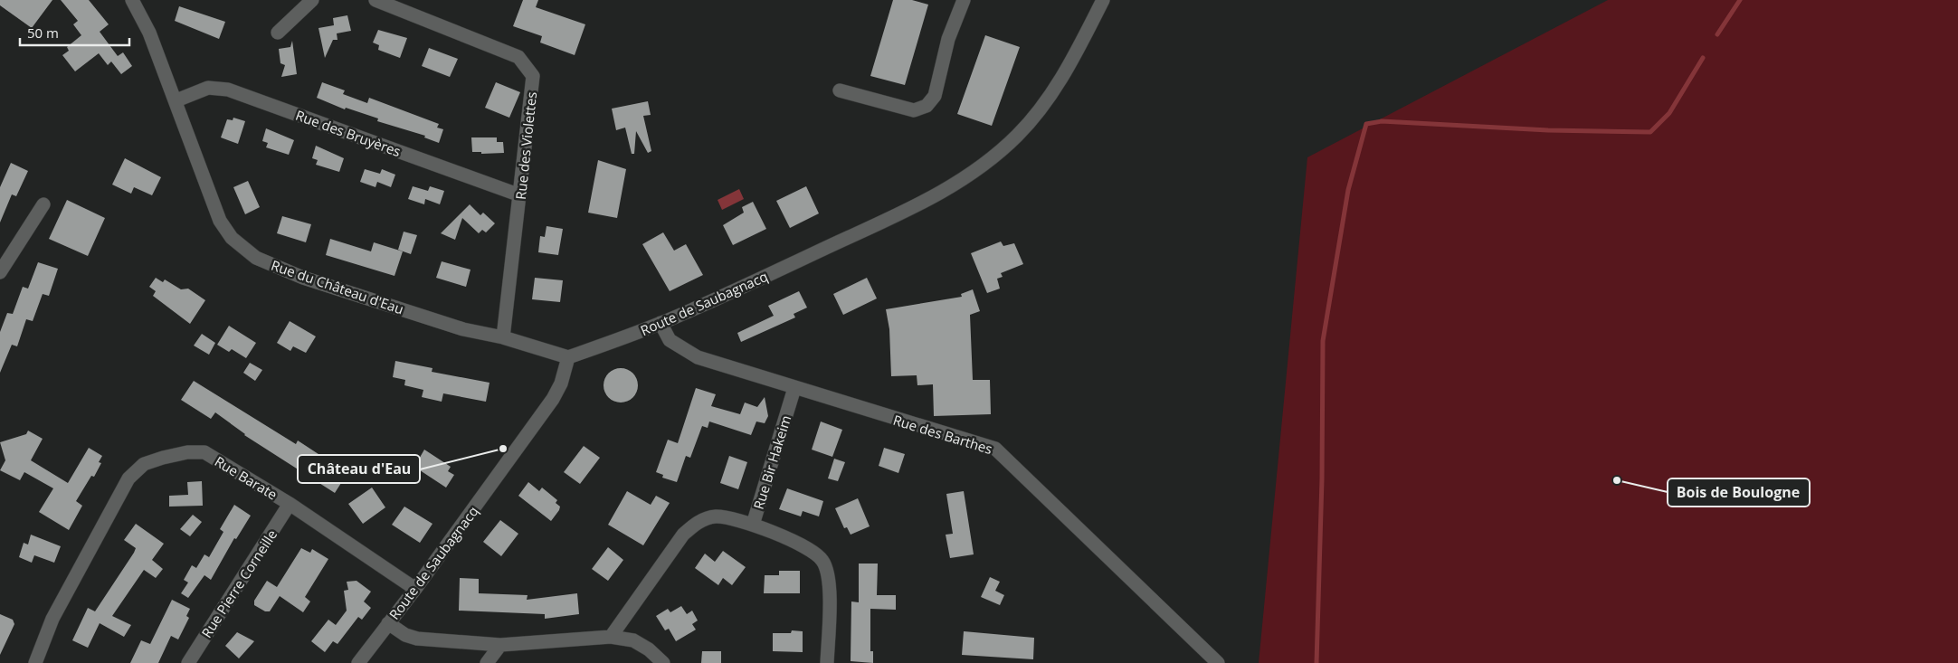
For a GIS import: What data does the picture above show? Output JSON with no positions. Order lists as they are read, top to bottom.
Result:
{
  "streets": {
    "street": [
      "Rue des Bruyères",
      "Rue des Violettes",
      "Rue du Château d'Eau",
      "Route de Saubagnacq",
      "Rue des Barthes",
      "Rue Bir Hakeim",
      "Rue Barate",
      "Rue Pierre Corneille"
    ]
  },
  "crossings": [
    ["Rue des Bruyères", "Rue des Violettes"],
    ["Rue des Bruyères", "Rue du Château d'Eau"],
    ["Rue des Violettes", "Rue du Château d'Eau"],
    ["Rue du Château d'Eau", "Route de Saubagnacq"],
    ["Route de Saubagnacq", "Rue des Barthes"],
    ["Route de Saubagnacq", "Rue Barate"],
    ["Rue des Barthes", "Rue Bir Hakeim"],
    ["Rue Barate", "Rue Pierre Corneille"]
  ],
  "places": ["Château d'Eau", "Bois de Boulogne"],
  "scale_bar": "50 m"
}
